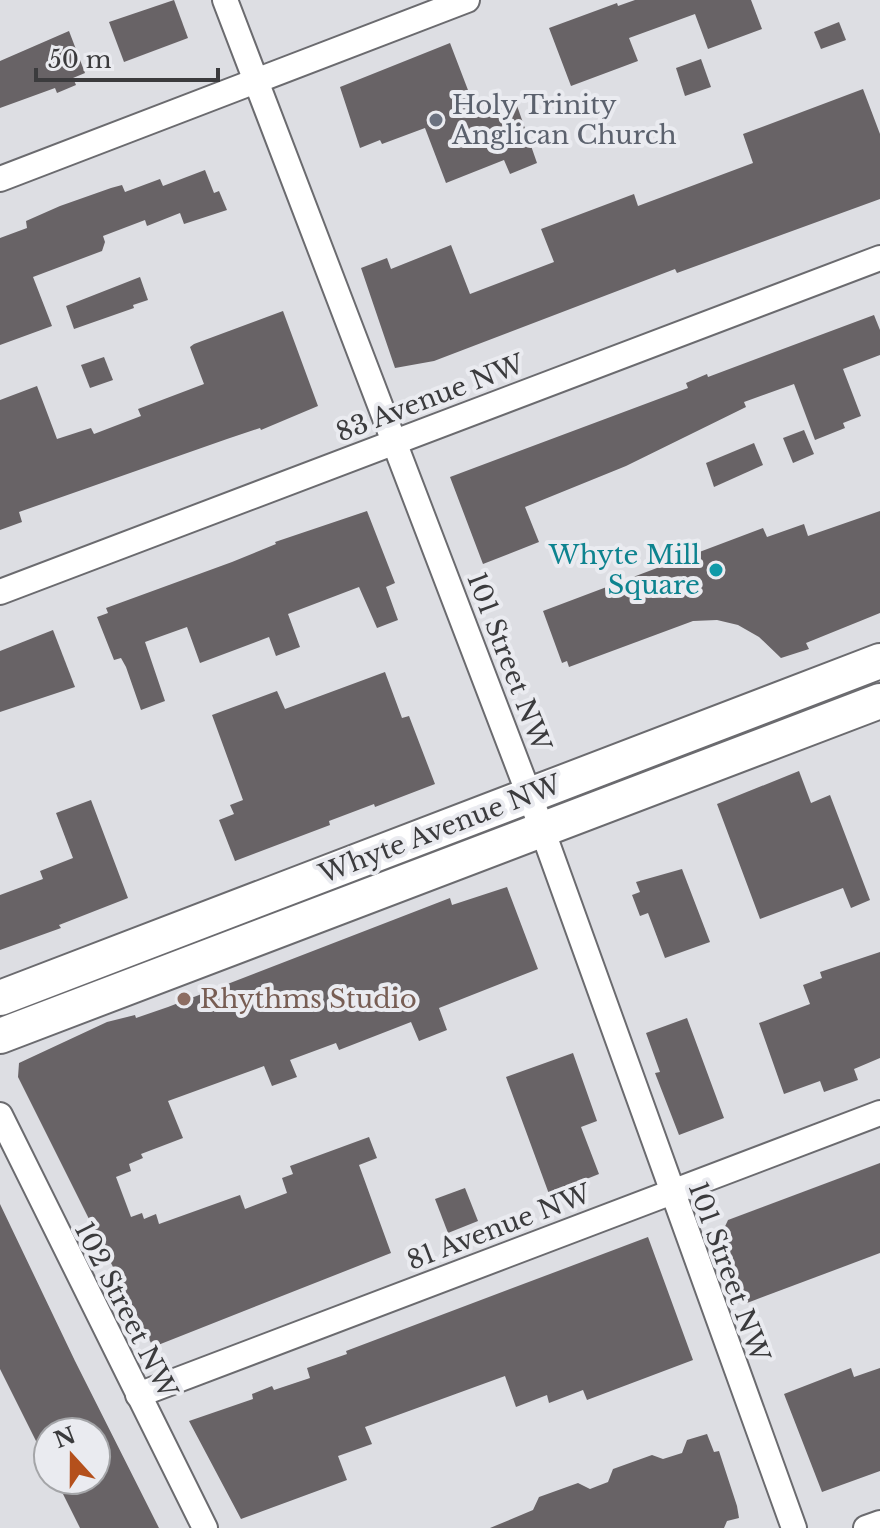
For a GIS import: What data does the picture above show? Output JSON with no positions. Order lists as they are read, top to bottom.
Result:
{
  "streets": {
    "main road": ["Whyte Avenue NW"],
    "street": [
      "83 Avenue NW",
      "101 Street NW",
      "81 Avenue NW",
      "102 Street NW"
    ]
  },
  "crossings": [
    ["83 Avenue NW", "101 Street NW"],
    ["101 Street NW", "Whyte Avenue NW"],
    ["101 Street NW", "81 Avenue NW"],
    ["81 Avenue NW", "102 Street NW"]
  ],
  "places": ["Holy Trinity Anglican Church", "Whyte Mill Square", "Rhythms Studio"],
  "scale_bar": "50 m",
  "north": "top"
}
